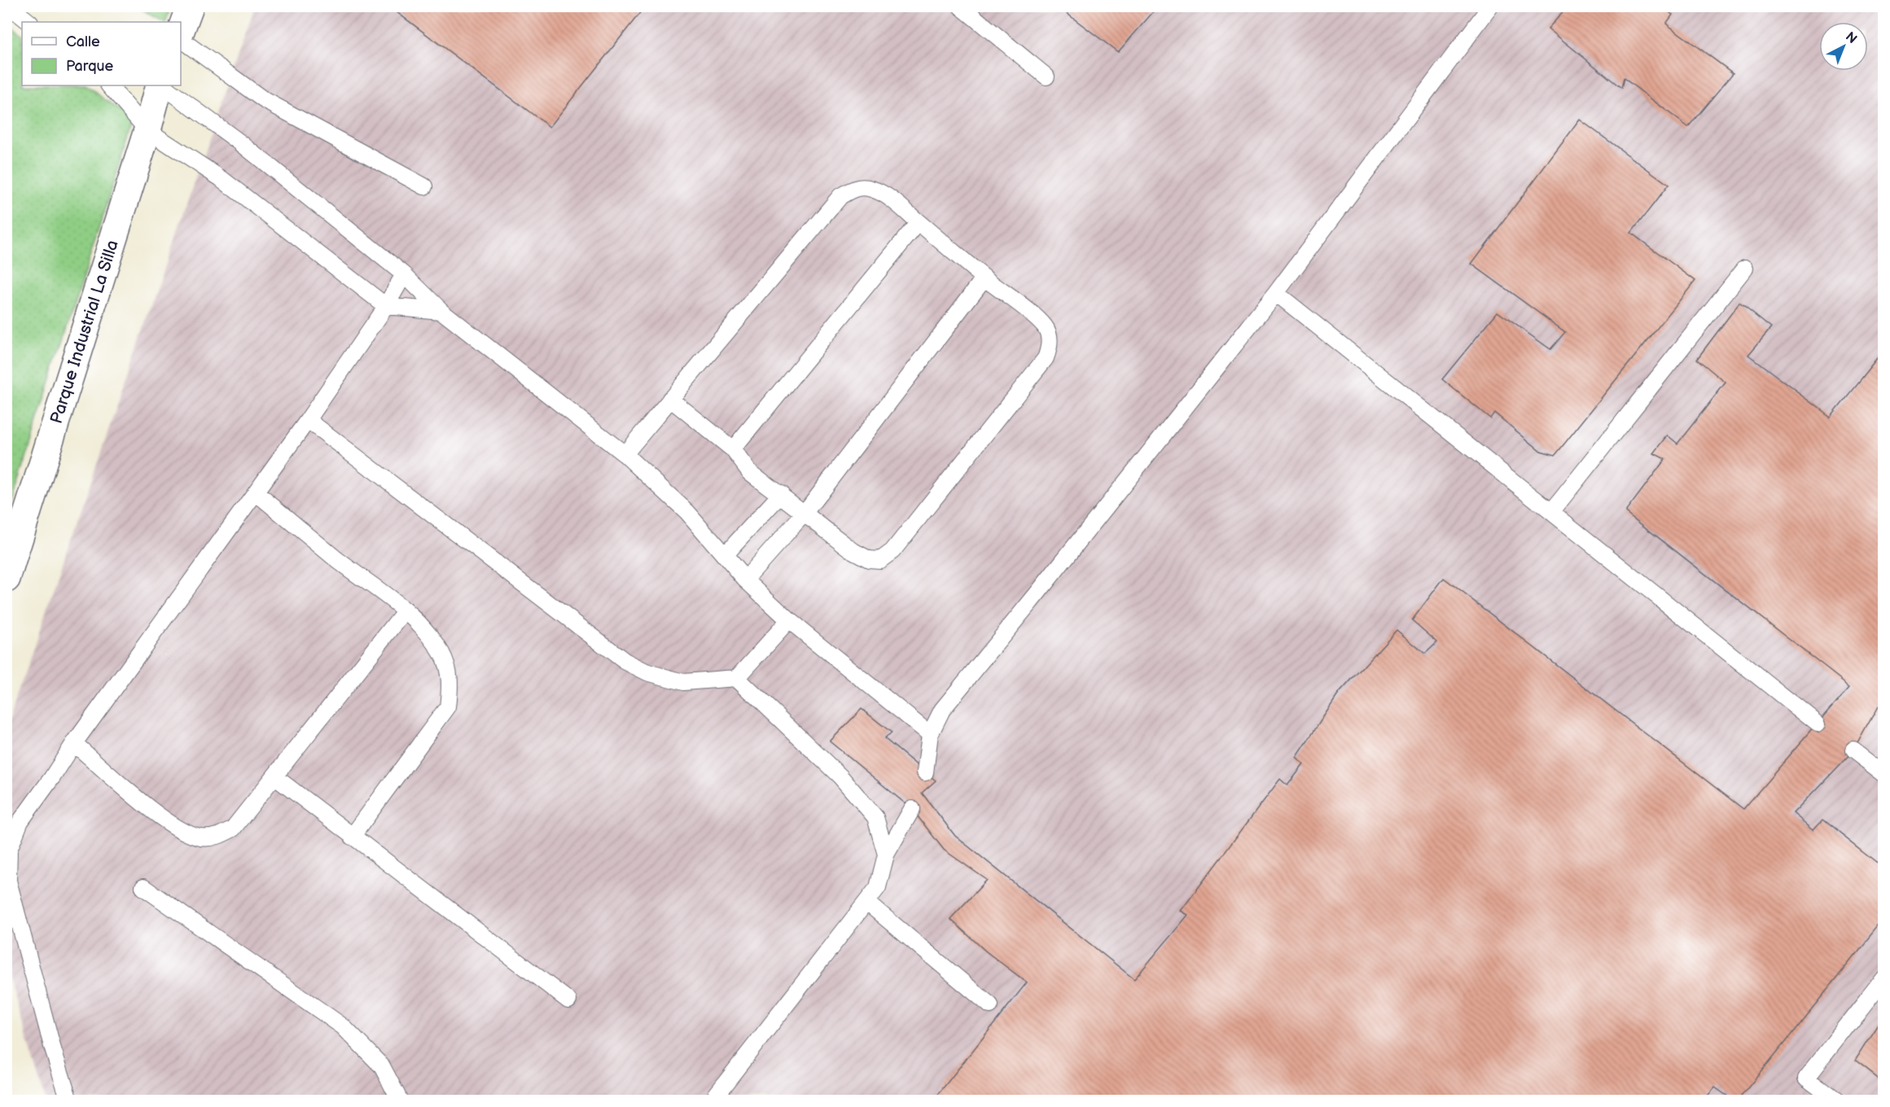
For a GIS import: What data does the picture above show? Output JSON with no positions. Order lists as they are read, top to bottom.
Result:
{
  "streets": {
    "street": ["Parque Industrial La Silla"]
  },
  "legend": ["Calle", "Parque"],
  "north": "top right"
}
